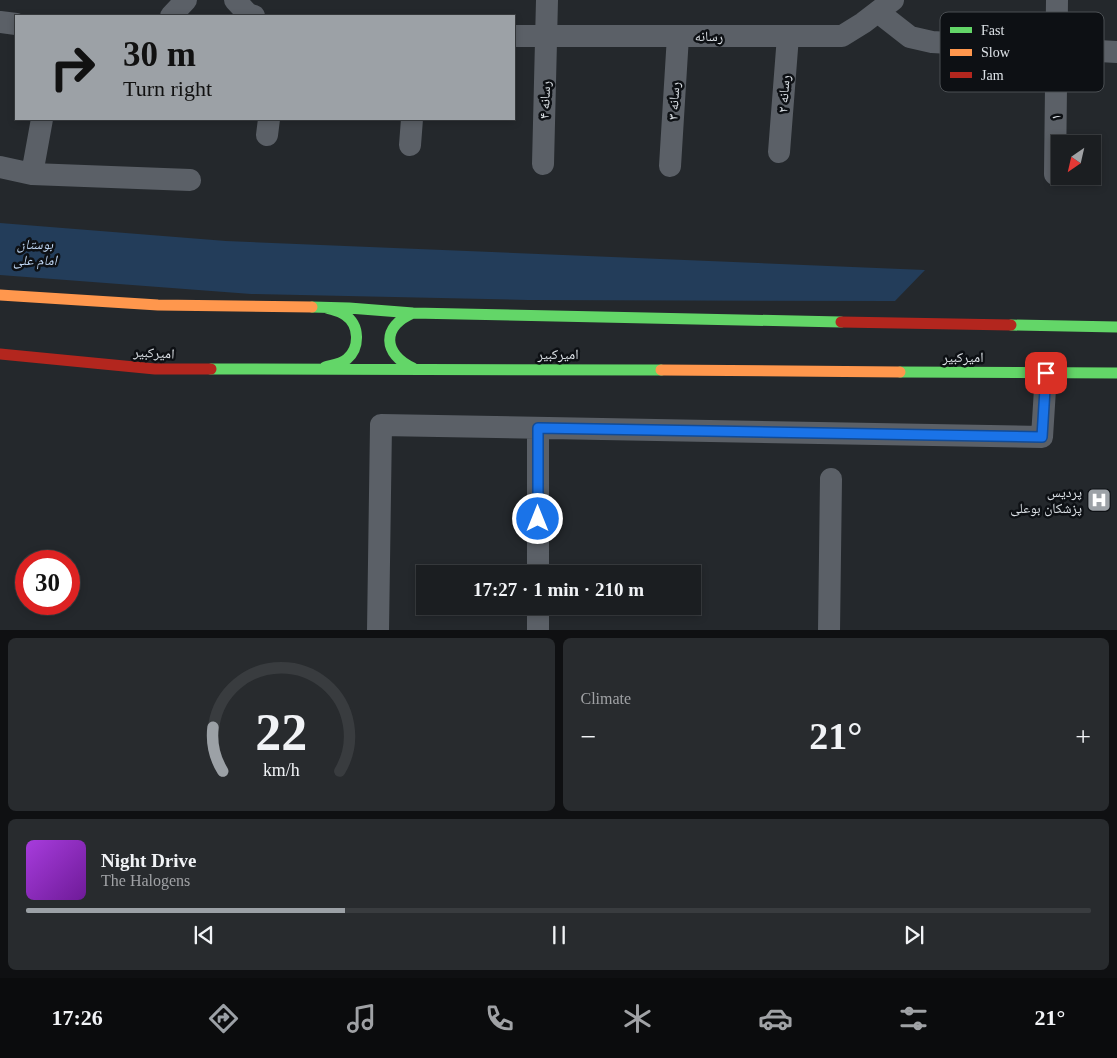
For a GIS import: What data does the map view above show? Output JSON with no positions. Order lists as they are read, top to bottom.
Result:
{
  "streets": {
    "main road": ["امیرکبیر"],
    "street": [
      "رسانه",
      "رسانه ۲",
      "رسانه ۴",
      "رسانه ۳",
      "۱"
    ]
  },
  "crossings": [
    ["رسانه", "رسانه ۲"],
    ["رسانه", "رسانه ۴"],
    ["رسانه", "رسانه ۳"]
  ],
  "parks": ["بوستان امام علی"],
  "places": {
    "hospital": ["پردیس پزشکان بوعلی"]
  },
  "legend": ["Fast", "Slow", "Jam"],
  "north": "bottom left",
  "page": {
    "turn": ["30 m", "Turn right"],
    "limit": "30",
    "trip": "17:27 · 1 min · 210 m",
    "tile": "Climate",
    "heat": ["−", "21°", "+"],
    "song": ["Night Drive", "The Halogens"],
    "tabs": ["17:26", "21°"],
    "gauge": ["22", "km/h"]
  }
}
